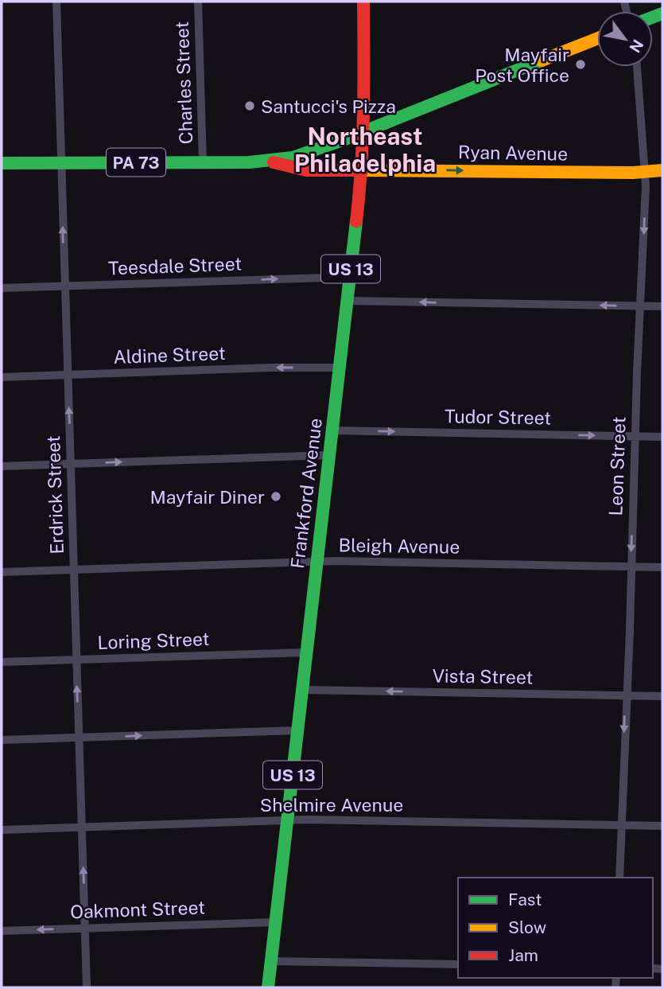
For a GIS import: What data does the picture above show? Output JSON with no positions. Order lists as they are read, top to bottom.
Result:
{
  "streets": {
    "main road": [
      "Ryan Avenue",
      "PA 73",
      "US 13",
      "Frankford Avenue"
    ],
    "street": [
      "Charles Street",
      "Teesdale Street",
      "Aldine Street",
      "Tudor Street",
      "Leon Street",
      "Erdrick Street",
      "Bleigh Avenue",
      "Loring Street",
      "Vista Street",
      "Shelmire Avenue",
      "Oakmont Street"
    ]
  },
  "crossings": [
    ["Charles Street", "PA 73"],
    ["Ryan Avenue", "PA 73"],
    ["Ryan Avenue", "Leon Street"],
    ["Ryan Avenue", "Frankford Avenue"],
    ["PA 73", "Frankford Avenue"],
    ["PA 73", "Erdrick Street"],
    ["Teesdale Street", "Frankford Avenue"],
    ["Teesdale Street", "Erdrick Street"],
    ["Aldine Street", "Frankford Avenue"],
    ["Aldine Street", "Erdrick Street"],
    ["Tudor Street", "Leon Street"],
    ["Tudor Street", "Frankford Avenue"],
    ["Leon Street", "Bleigh Avenue"],
    ["Leon Street", "Vista Street"],
    ["Leon Street", "Shelmire Avenue"],
    ["Frankford Avenue", "Bleigh Avenue"],
    ["Frankford Avenue", "Loring Street"],
    ["Frankford Avenue", "Vista Street"],
    ["Frankford Avenue", "Shelmire Avenue"],
    ["Frankford Avenue", "Oakmont Street"],
    ["Erdrick Street", "Bleigh Avenue"],
    ["Erdrick Street", "Loring Street"],
    ["Erdrick Street", "Shelmire Avenue"],
    ["Erdrick Street", "Oakmont Street"]
  ],
  "one_way": [
    "Teesdale Street",
    "Aldine Street",
    "Tudor Street",
    "Leon Street",
    "Erdrick Street",
    "Vista Street"
  ],
  "districts": ["Northeast Philadelphia"],
  "places": ["Mayfair Post Office", "Santucci's Pizza", "Mayfair Diner"],
  "legend": ["Fast", "Slow", "Jam"],
  "north": "bottom right"
}
